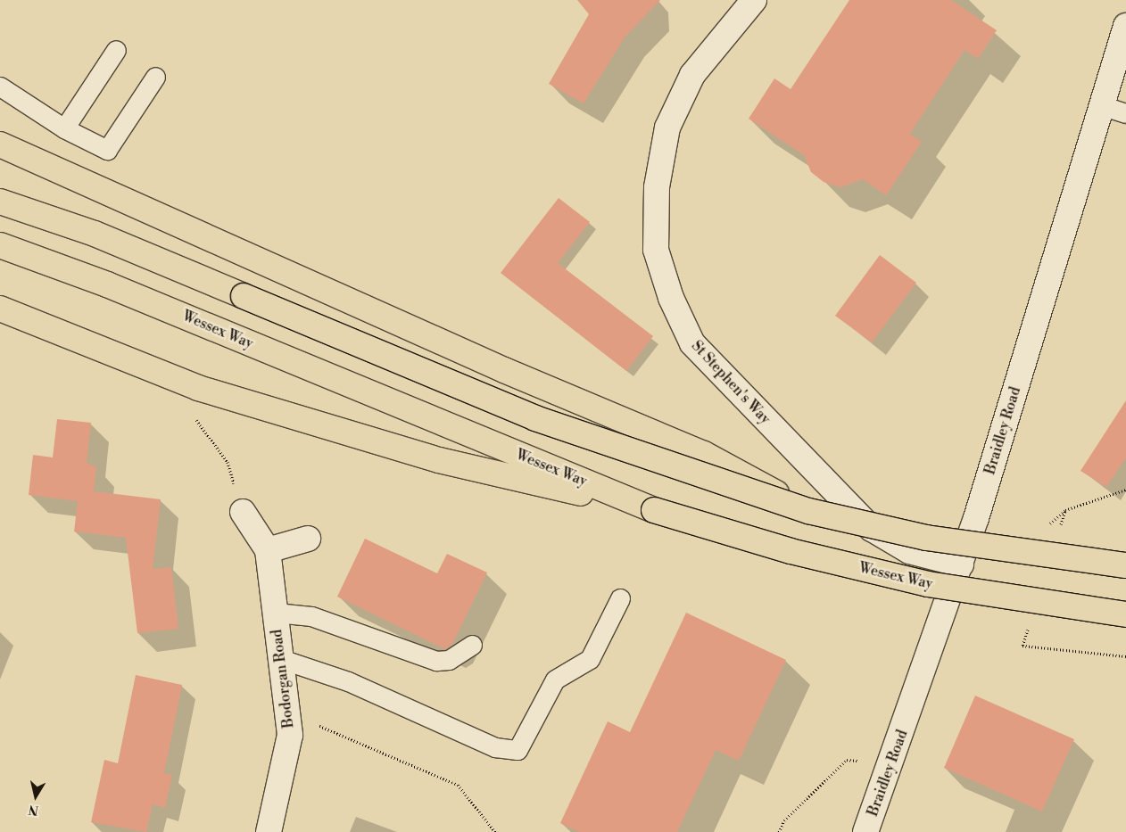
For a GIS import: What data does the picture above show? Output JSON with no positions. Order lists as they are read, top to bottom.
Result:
{
  "streets": {
    "highway": ["Wessex Way"],
    "street": ["St Stephen's Way", "Braidley Road", "Bodorgan Road"]
  },
  "crossings": [
    ["St Stephen's Way", "Braidley Road"]
  ],
  "north": "bottom"
}
